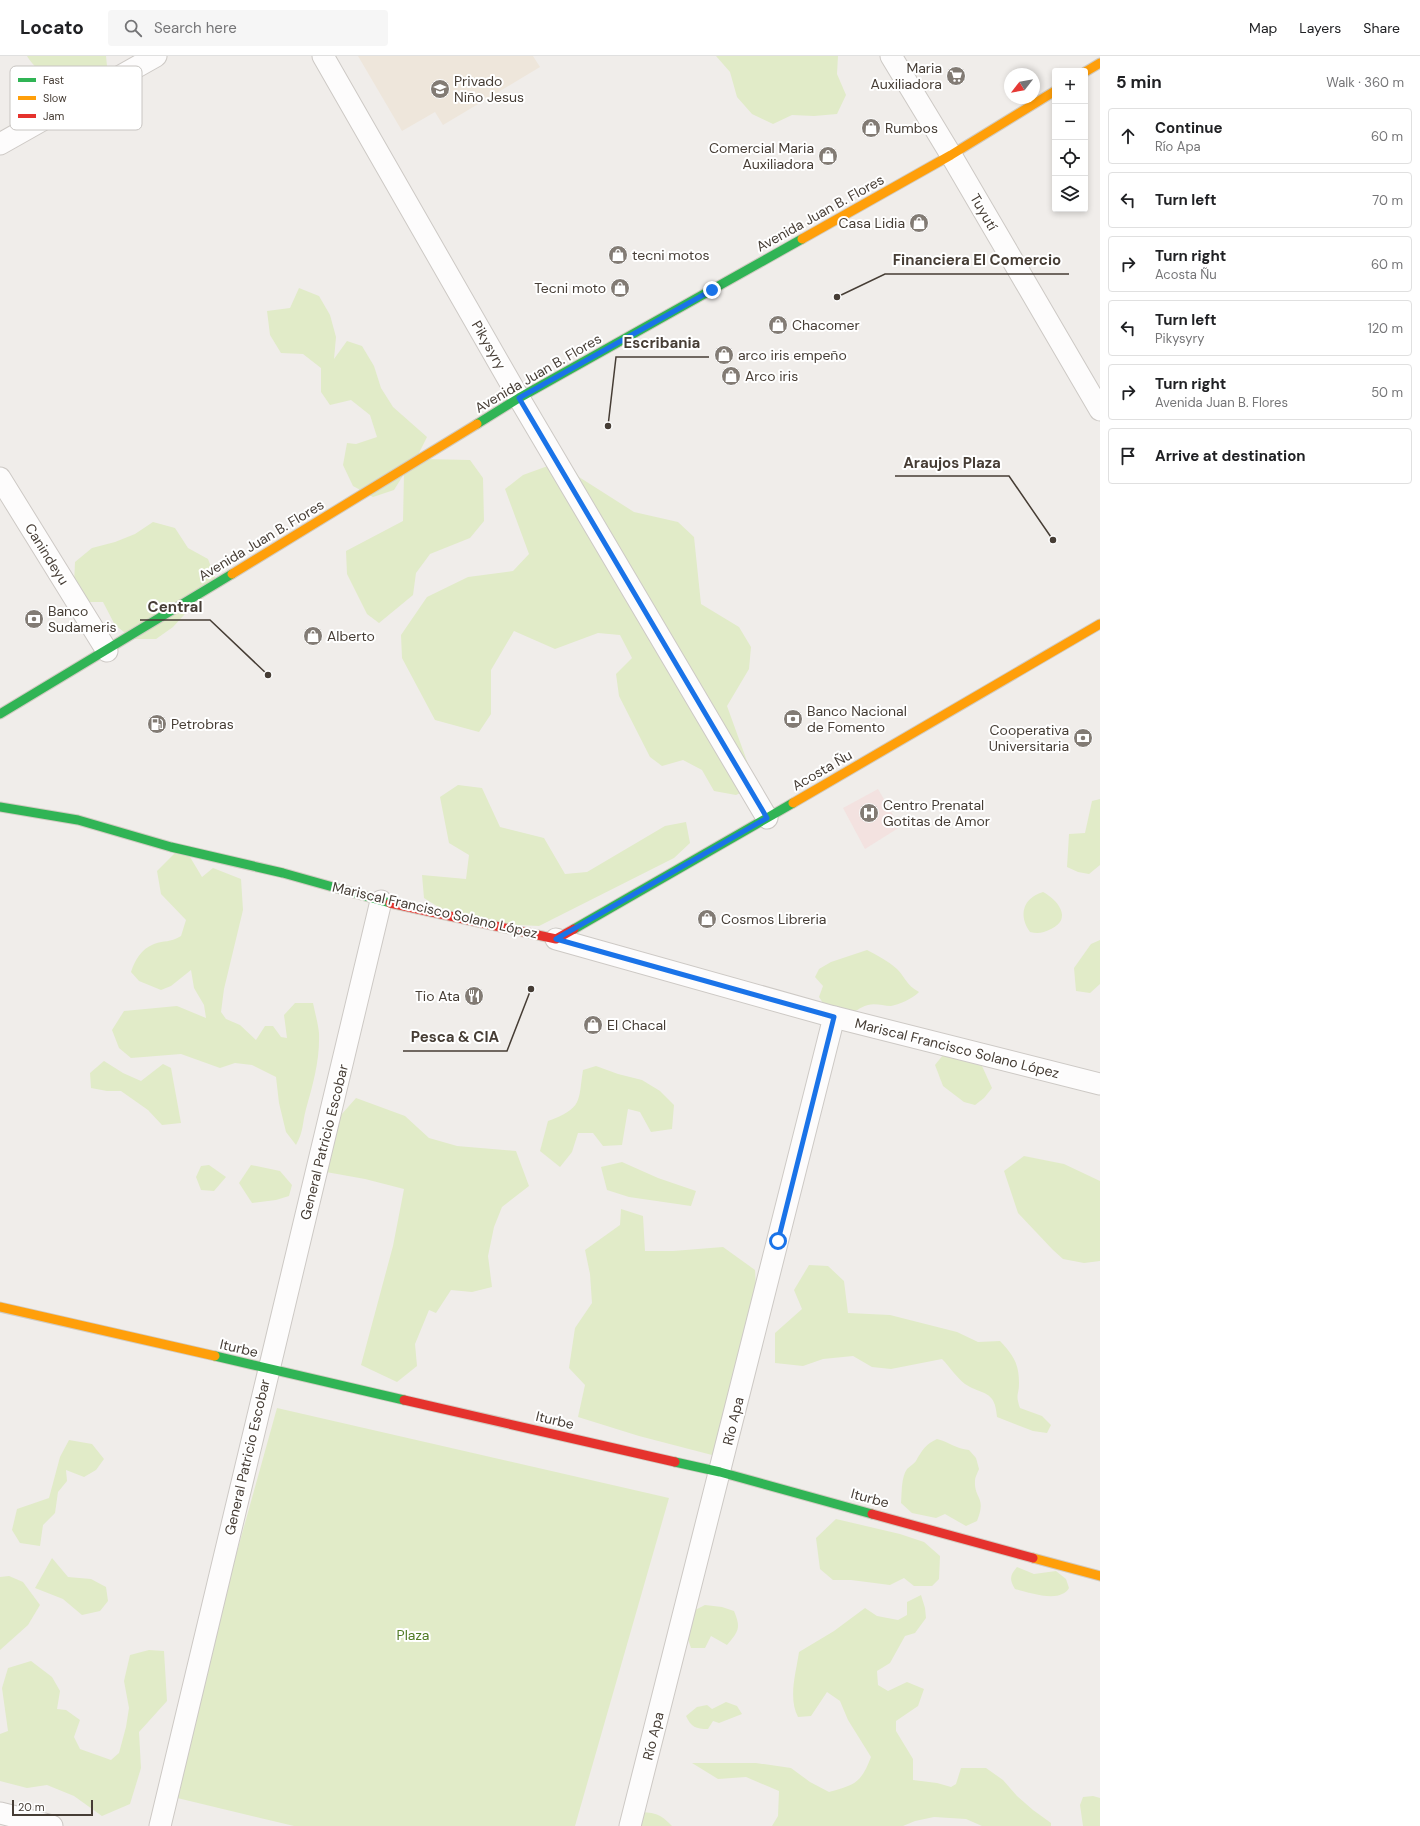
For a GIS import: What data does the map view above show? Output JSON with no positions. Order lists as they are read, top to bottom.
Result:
{
  "streets": {
    "street": [
      "Tuyutí",
      "Avenida Juan B. Flores",
      "Pikysyry",
      "Canindeyu",
      "Acosta Ñu",
      "Mariscal Francisco Solano López",
      "General Patricio Escobar",
      "Iturbe",
      "Río Apa"
    ]
  },
  "crossings": [
    ["Tuyutí", "Avenida Juan B. Flores"],
    ["Avenida Juan B. Flores", "Pikysyry"],
    ["Avenida Juan B. Flores", "Canindeyu"],
    ["Pikysyry", "Acosta Ñu"],
    ["Acosta Ñu", "Mariscal Francisco Solano López"],
    ["Mariscal Francisco Solano López", "General Patricio Escobar"],
    ["Mariscal Francisco Solano López", "Río Apa"],
    ["General Patricio Escobar", "Iturbe"],
    ["Iturbe", "Río Apa"]
  ],
  "parks": ["Plaza"],
  "places": {
    "supermarket": ["Maria Auxiliadora"],
    "school or university": ["Privado Niño Jesus"],
    "shop": [
      "Rumbos",
      "Comercial Maria Auxiliadora",
      "Casa Lidia",
      "tecni motos",
      "Tecni moto",
      "Chacomer",
      "arco iris empeño",
      "Arco iris",
      "Alberto",
      "Cosmos Libreria",
      "El Chacal"
    ],
    "other": [
      "Financiera El Comercio",
      "Escribania",
      "Araujos Plaza",
      "Central",
      "Pesca & CIA"
    ],
    "bank": ["Banco Sudameris", "Banco Nacional de Fomento", "Cooperativa Universitaria"],
    "fuel station": ["Petrobras"],
    "hospital": ["Centro Prenatal Gotitas de Amor"],
    "restaurant": ["Tio Ata"]
  },
  "legend": ["Fast", "Slow", "Jam"],
  "scale_bar": "20 m",
  "north": "bottom left",
  "page": {
    "header": "Locato",
    "search": "Search here",
    "nav": ["Map", "Layers", "Share"],
    "heading": ["5 min", "Walk · 360 m"],
    "map_buttons": ["+", "−"],
    "list": [
      ["Continue", "Río Apa", "60 m"],
      ["Turn left", "70 m"],
      ["Turn right", "Acosta Ñu", "60 m"],
      ["Turn left", "Pikysyry", "120 m"],
      ["Turn right", "Avenida Juan B. Flores", "50 m"],
      "Arrive at destination"
    ],
    "scale": "20 m"
  }
}
